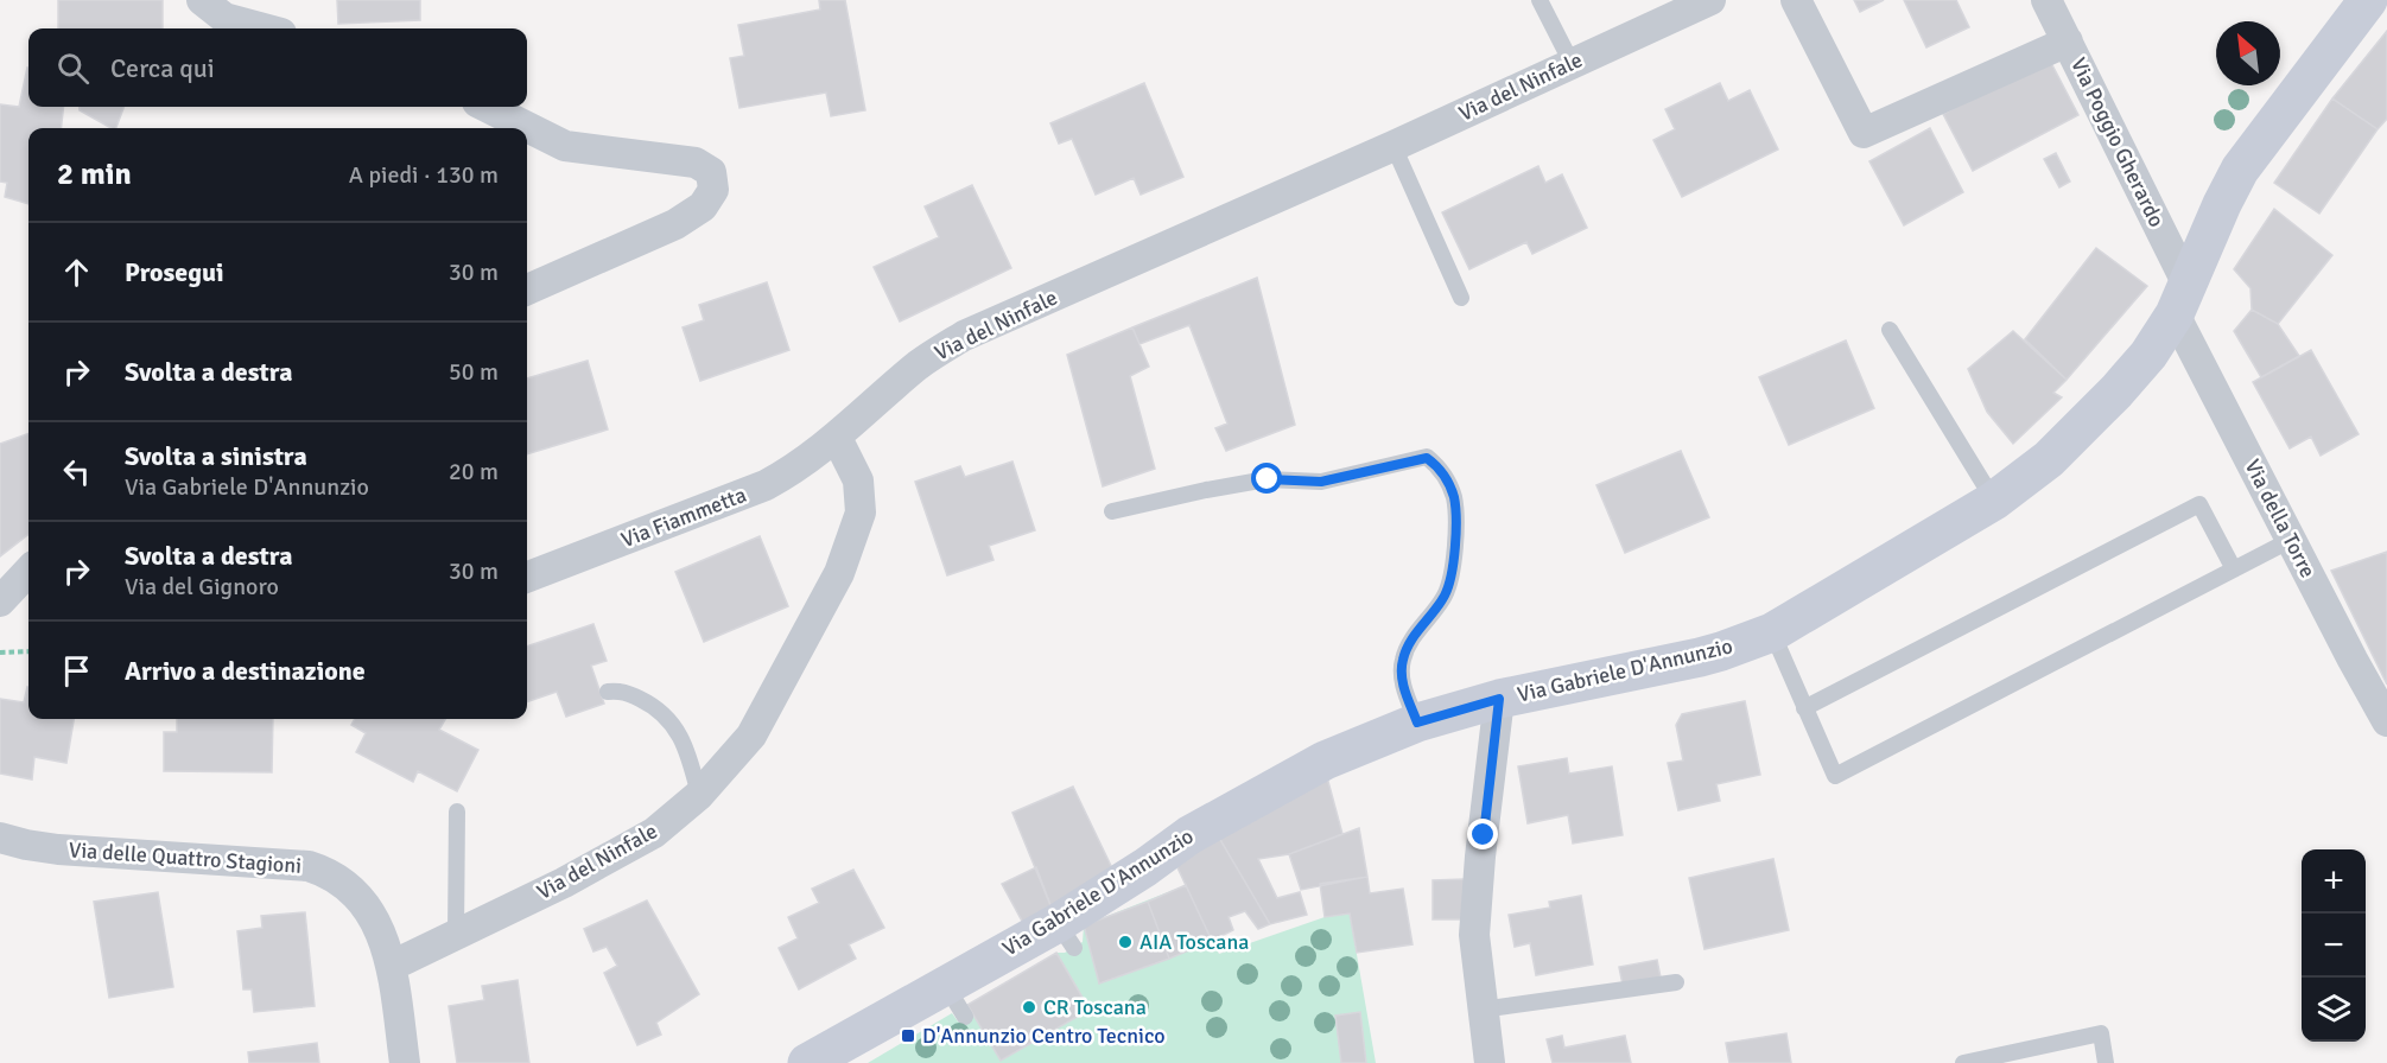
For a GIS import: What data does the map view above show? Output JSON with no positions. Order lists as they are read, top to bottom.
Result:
{
  "streets": {
    "street": [
      "Via del Ninfale",
      "Via Poggio Gherardo",
      "Via Fiammetta",
      "Via della Torre",
      "Via Gabriele D'Annunzio",
      "Via delle Quattro Stagioni"
    ]
  },
  "crossings": [
    ["Via del Ninfale", "Via Fiammetta"],
    ["Via del Ninfale", "Via delle Quattro Stagioni"],
    ["Via Poggio Gherardo", "Via della Torre"],
    ["Via Poggio Gherardo", "Via Gabriele D'Annunzio"],
    ["Via della Torre", "Via Gabriele D'Annunzio"]
  ],
  "places": {
    "other": ["AIA Toscana", "CR Toscana"],
    "transit": ["D'Annunzio Centro Tecnico"]
  },
  "north": "top left",
  "page": {
    "search": "Cerca qui",
    "heading": ["2 min", "A piedi · 130 m"],
    "list": [
      ["Prosegui", "30 m"],
      ["Svolta a destra", "50 m"],
      ["Svolta a sinistra", "Via Gabriele D'Annunzio", "20 m"],
      ["Svolta a destra", "Via del Gignoro", "30 m"],
      "Arrivo a destinazione"
    ],
    "map_buttons": ["+", "−"]
  }
}
